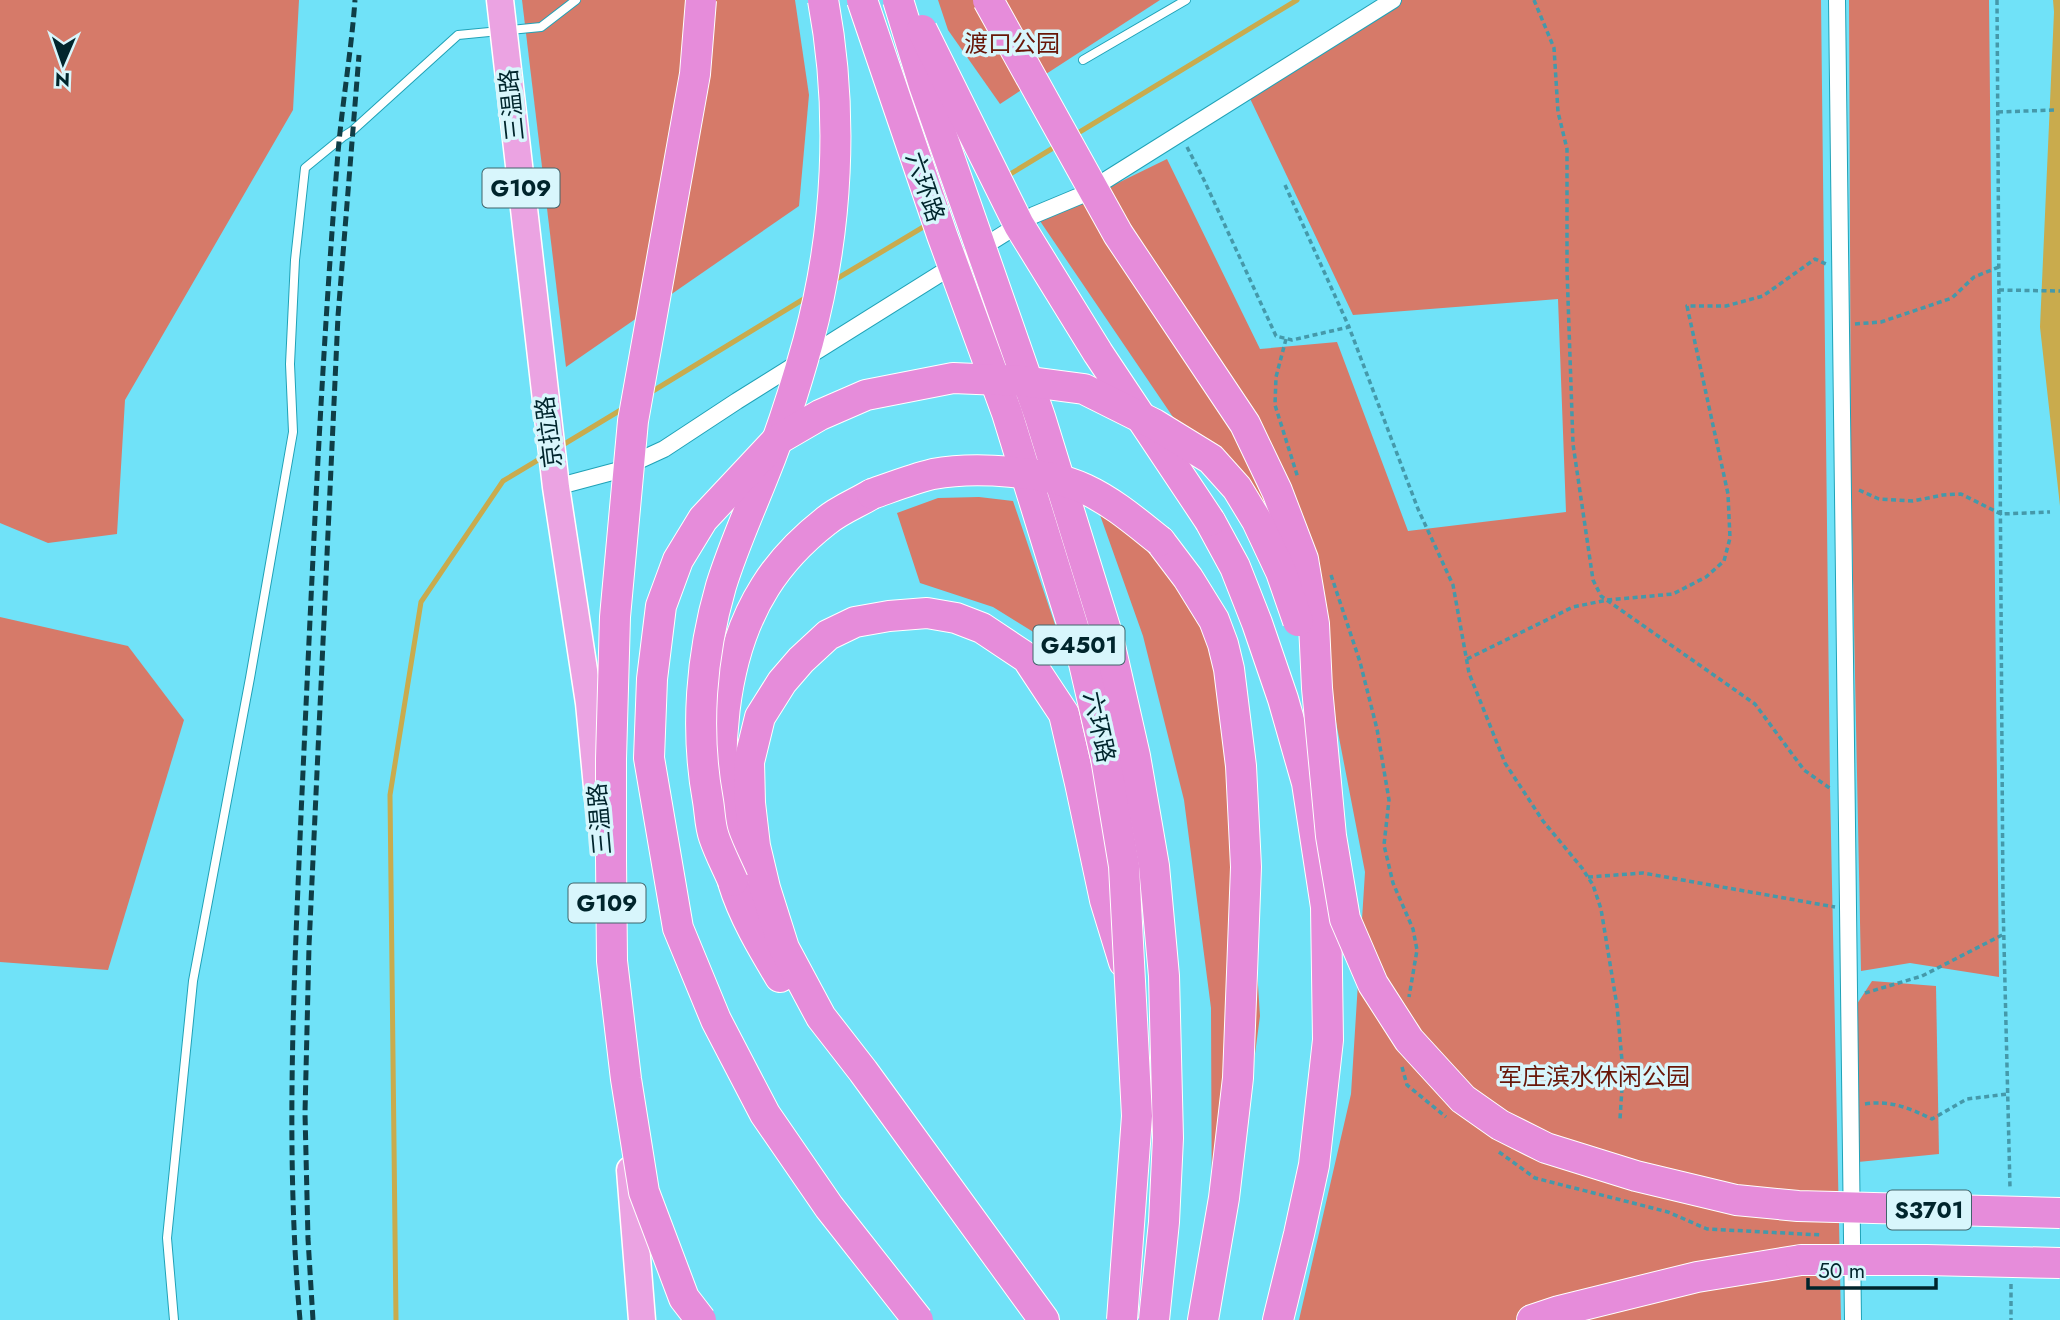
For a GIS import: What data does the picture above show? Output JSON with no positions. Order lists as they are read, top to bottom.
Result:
{
  "streets": {
    "highway": [
      "三温路",
      "六环路",
      "G109",
      "京拉路",
      "G4501",
      "S3701"
    ]
  },
  "crossings": [
    ["三温路", "京拉路"]
  ],
  "parks": ["渡口公园", "军庄滨水休闲公园"],
  "scale_bar": "50 m",
  "north": "bottom"
}
